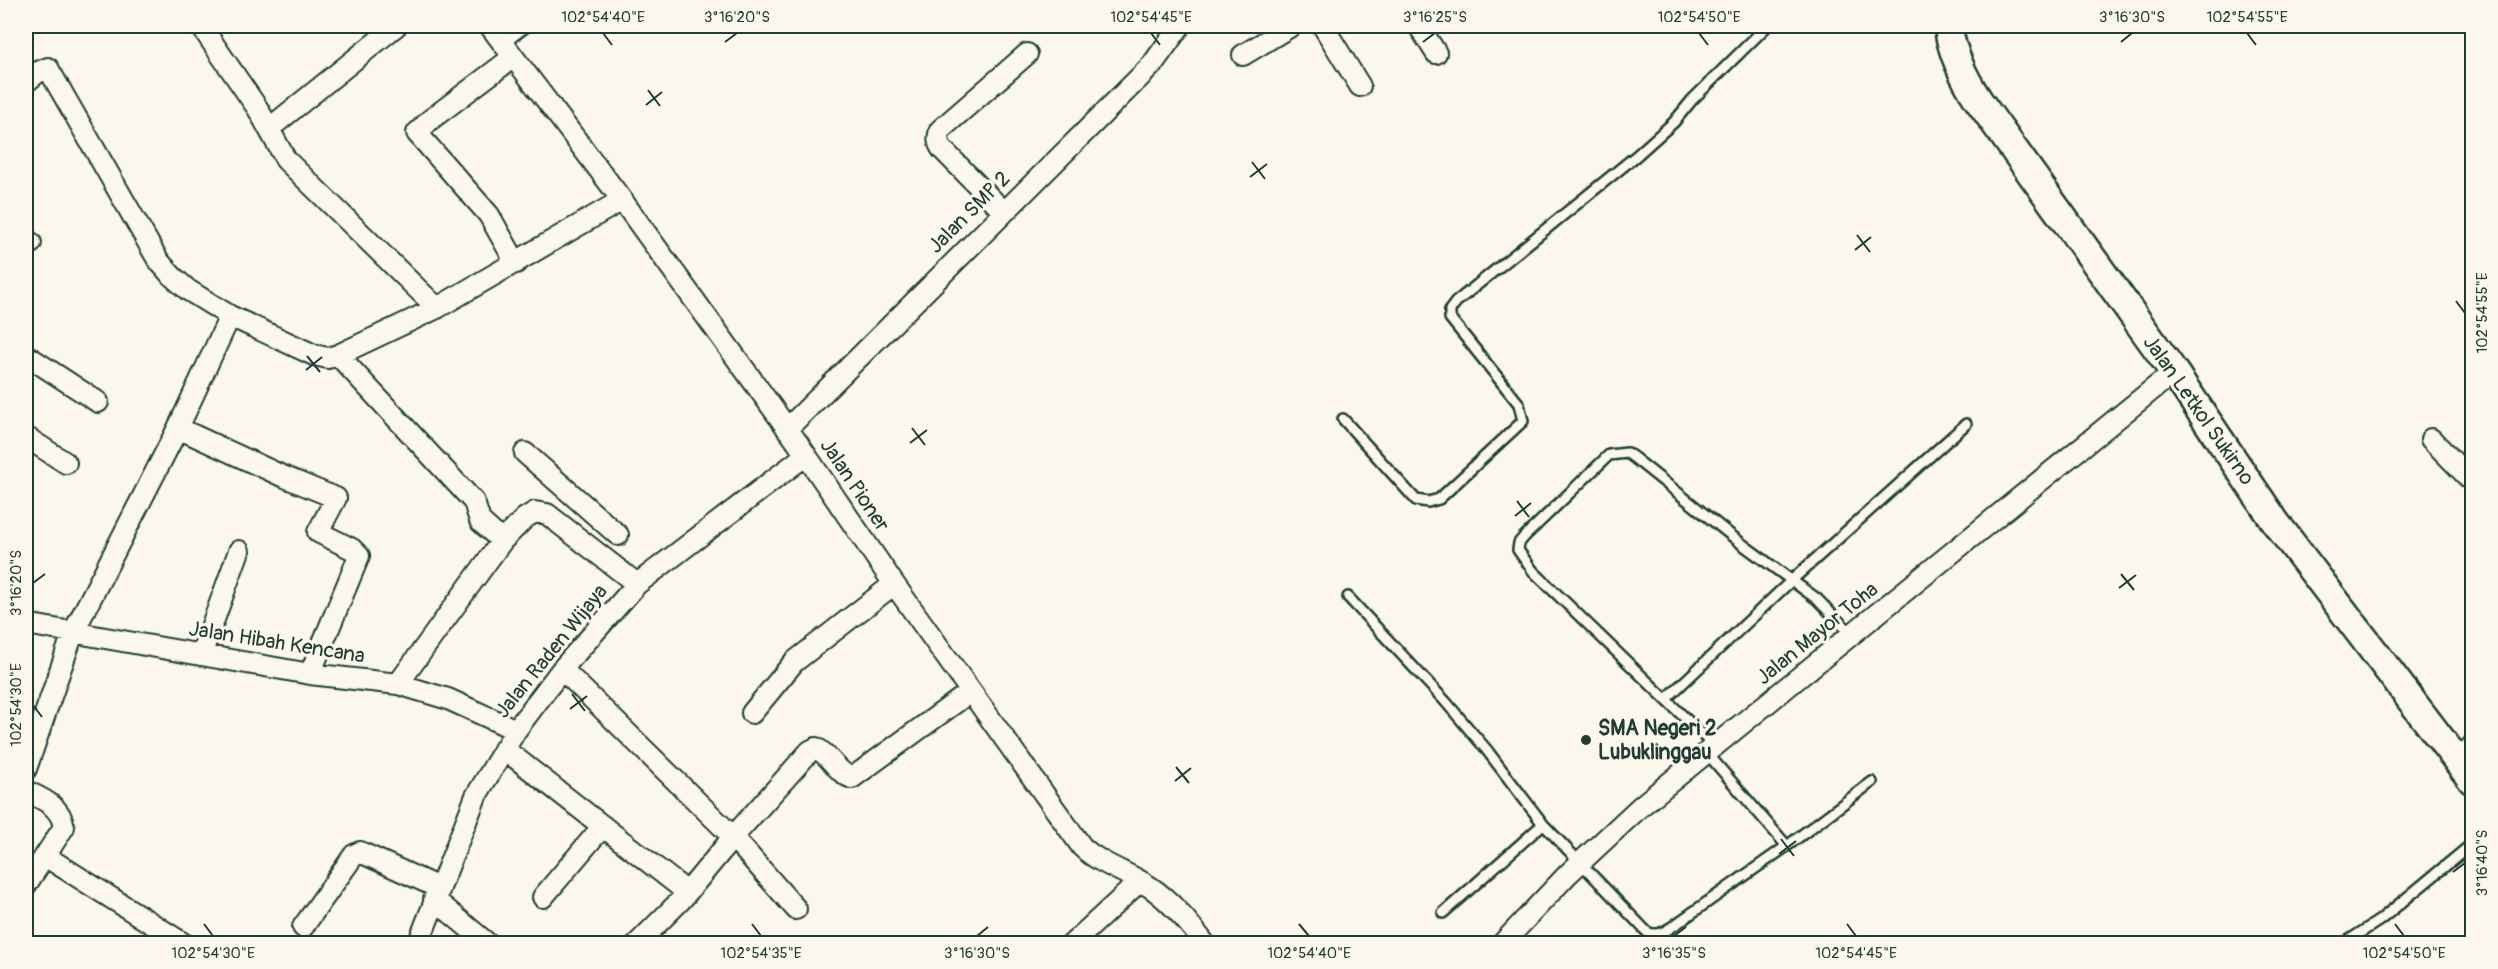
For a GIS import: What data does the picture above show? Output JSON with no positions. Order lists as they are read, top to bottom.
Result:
{
  "streets": {
    "main road": ["Jalan Letkol Sukirno"],
    "street": [
      "Jalan SMP 2",
      "Jalan Pioner",
      "Jalan Mayor Toha",
      "Jalan Hibah Kencana",
      "Jalan Raden Wijaya"
    ]
  },
  "crossings": [
    ["Jalan SMP 2", "Jalan Pioner"],
    ["Jalan Letkol Sukirno", "Jalan Mayor Toha"],
    ["Jalan Pioner", "Jalan Raden Wijaya"],
    ["Jalan Hibah Kencana", "Jalan Raden Wijaya"]
  ],
  "places": ["SMA Negeri 2 Lubuklinggau"],
  "coordinates": [
    "102°54'40\"E",
    "3°16'20\"S",
    "102°54'45\"E",
    "3°16'25\"S",
    "102°54'50\"E",
    "3°16'30\"S",
    "102°54'55\"E",
    "102°54'30\"E",
    "3°16'40\"S",
    "102°54'35\"E",
    "3°16'35\"S"
  ]
}
